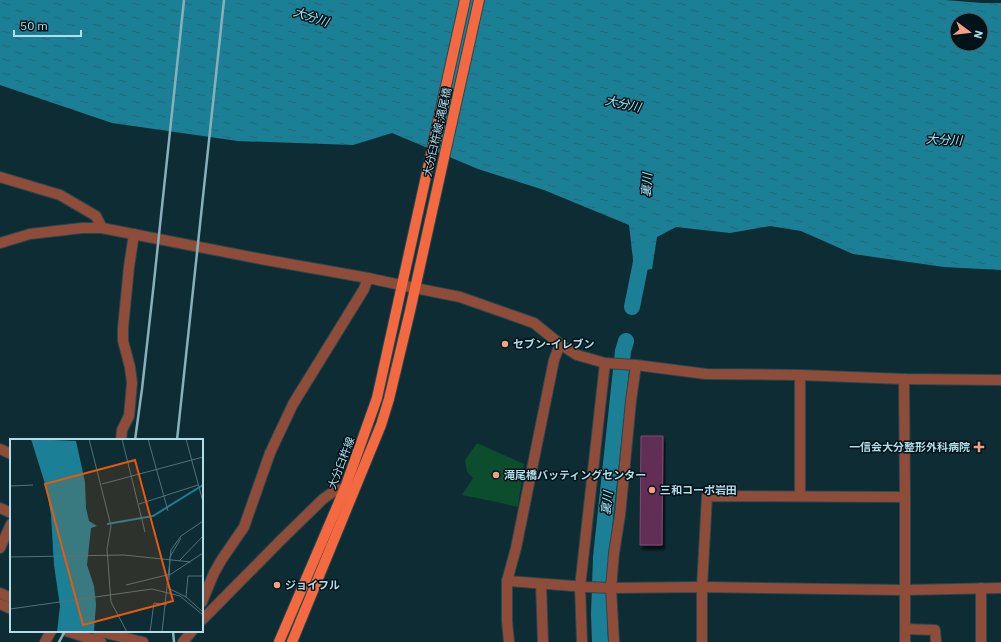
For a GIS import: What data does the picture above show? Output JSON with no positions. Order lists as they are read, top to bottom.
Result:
{
  "streets": {
    "main road": ["大分臼杵線;滝尾橋", "大分臼杵線"]
  },
  "crossings": [
    ["大分臼杵線;滝尾橋", "大分臼杵線"]
  ],
  "water": ["大分川", "裏川"],
  "places": {
    "other": [
      "セブン-イレブン",
      "滝尾橋バッティングセンター",
      "三和コーポ岩田",
      "ジョイフル"
    ],
    "health": ["一信会大分整形外科病院"]
  },
  "scale_bar": "50 m",
  "north": "right"
}
